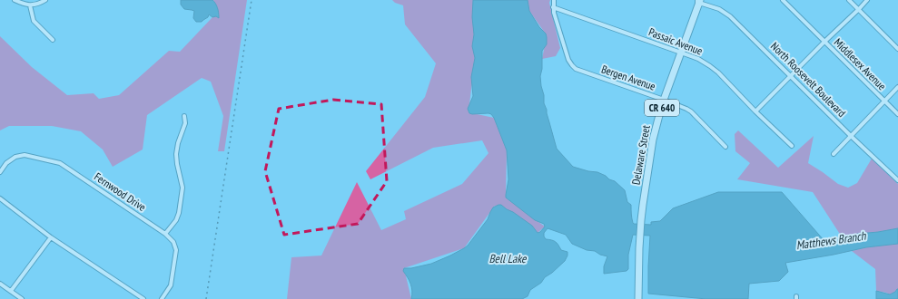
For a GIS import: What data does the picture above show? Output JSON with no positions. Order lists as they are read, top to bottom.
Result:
{
  "streets": {
    "main road": ["CR 640", "Delaware Street"],
    "street": [
      "Passaic Avenue",
      "Middlesex Avenue",
      "Bergen Avenue",
      "North Roosevelt Boulevard",
      "Fernwood Drive"
    ]
  },
  "crossings": [
    ["Passaic Avenue", "Bergen Avenue"],
    ["Passaic Avenue", "Delaware Street"],
    ["Bergen Avenue", "Delaware Street"],
    ["North Roosevelt Boulevard", "Delaware Street"]
  ],
  "water": ["Matthews Branch", "Bell Lake"]
}
